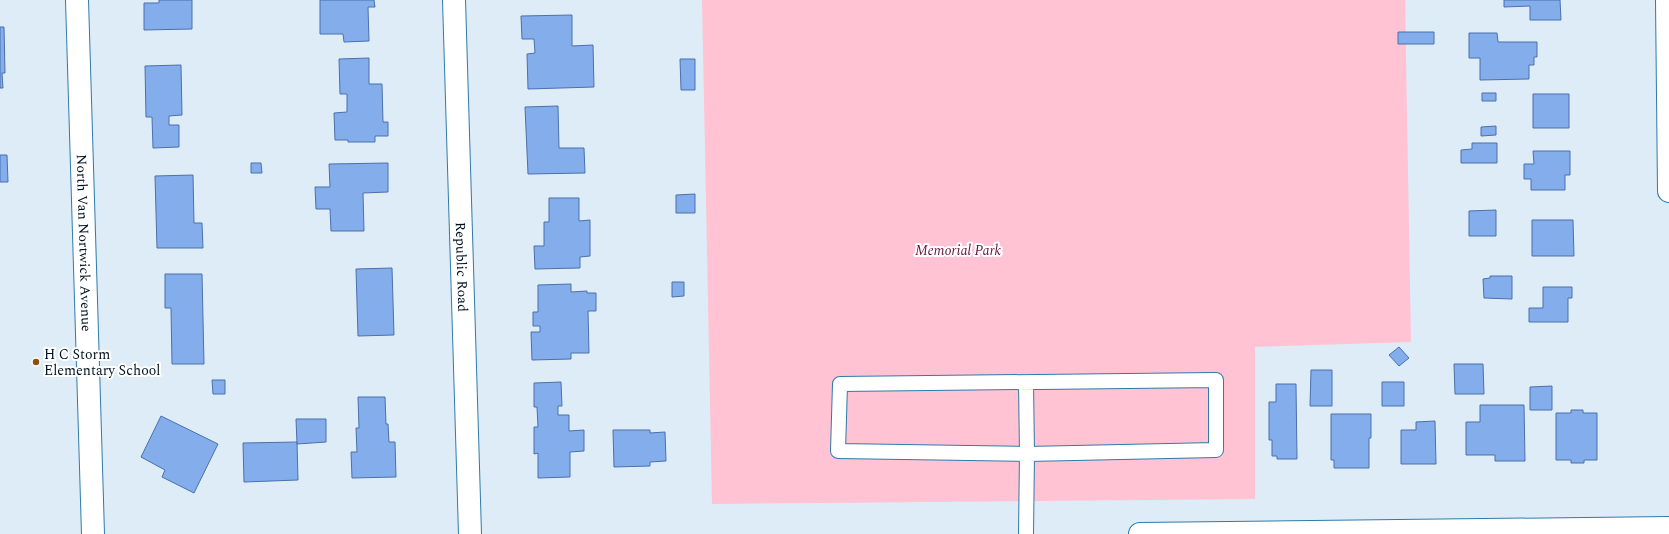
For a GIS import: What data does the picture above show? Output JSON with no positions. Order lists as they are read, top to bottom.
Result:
{
  "streets": {
    "street": ["North Van Nortwick Avenue", "Republic Road"]
  },
  "parks": ["Memorial Park"],
  "places": ["H C Storm Elementary School"]
}
